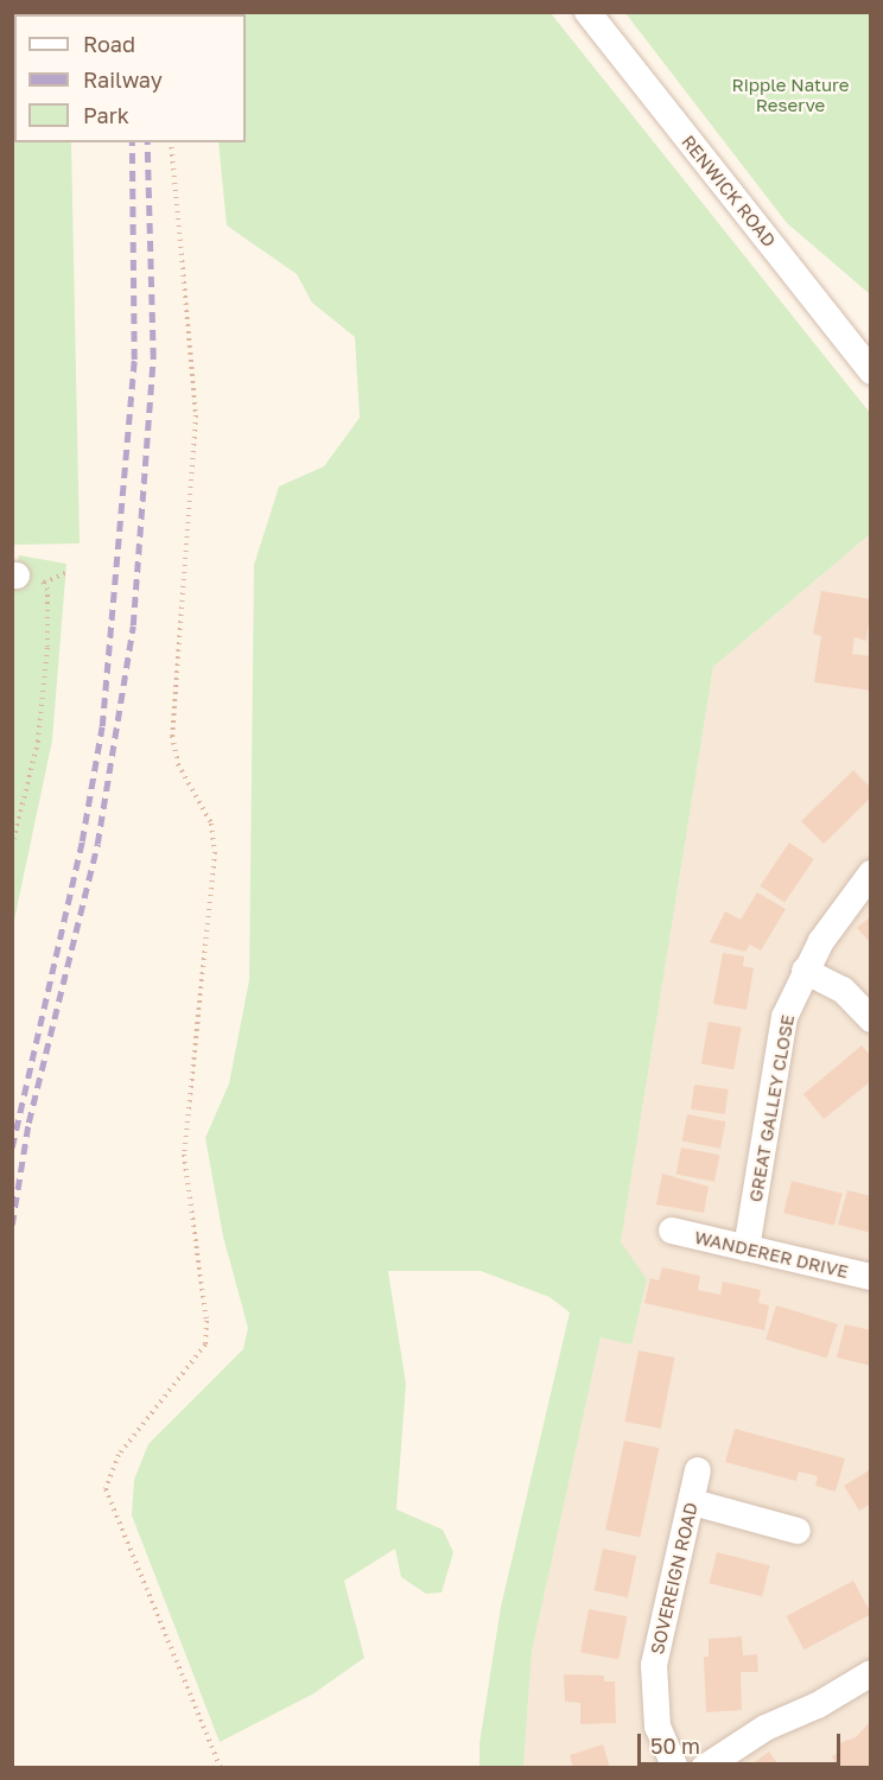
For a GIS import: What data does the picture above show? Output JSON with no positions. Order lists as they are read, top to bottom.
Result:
{
  "streets": {
    "street": [
      "RENWICK ROAD",
      "GREAT GALLEY CLOSE",
      "WANDERER DRIVE",
      "SOVEREIGN ROAD"
    ]
  },
  "crossings": [
    ["GREAT GALLEY CLOSE", "WANDERER DRIVE"]
  ],
  "parks": ["Ripple Nature Reserve"],
  "legend": ["Road", "Railway", "Park"],
  "scale_bar": "50 m"
}
